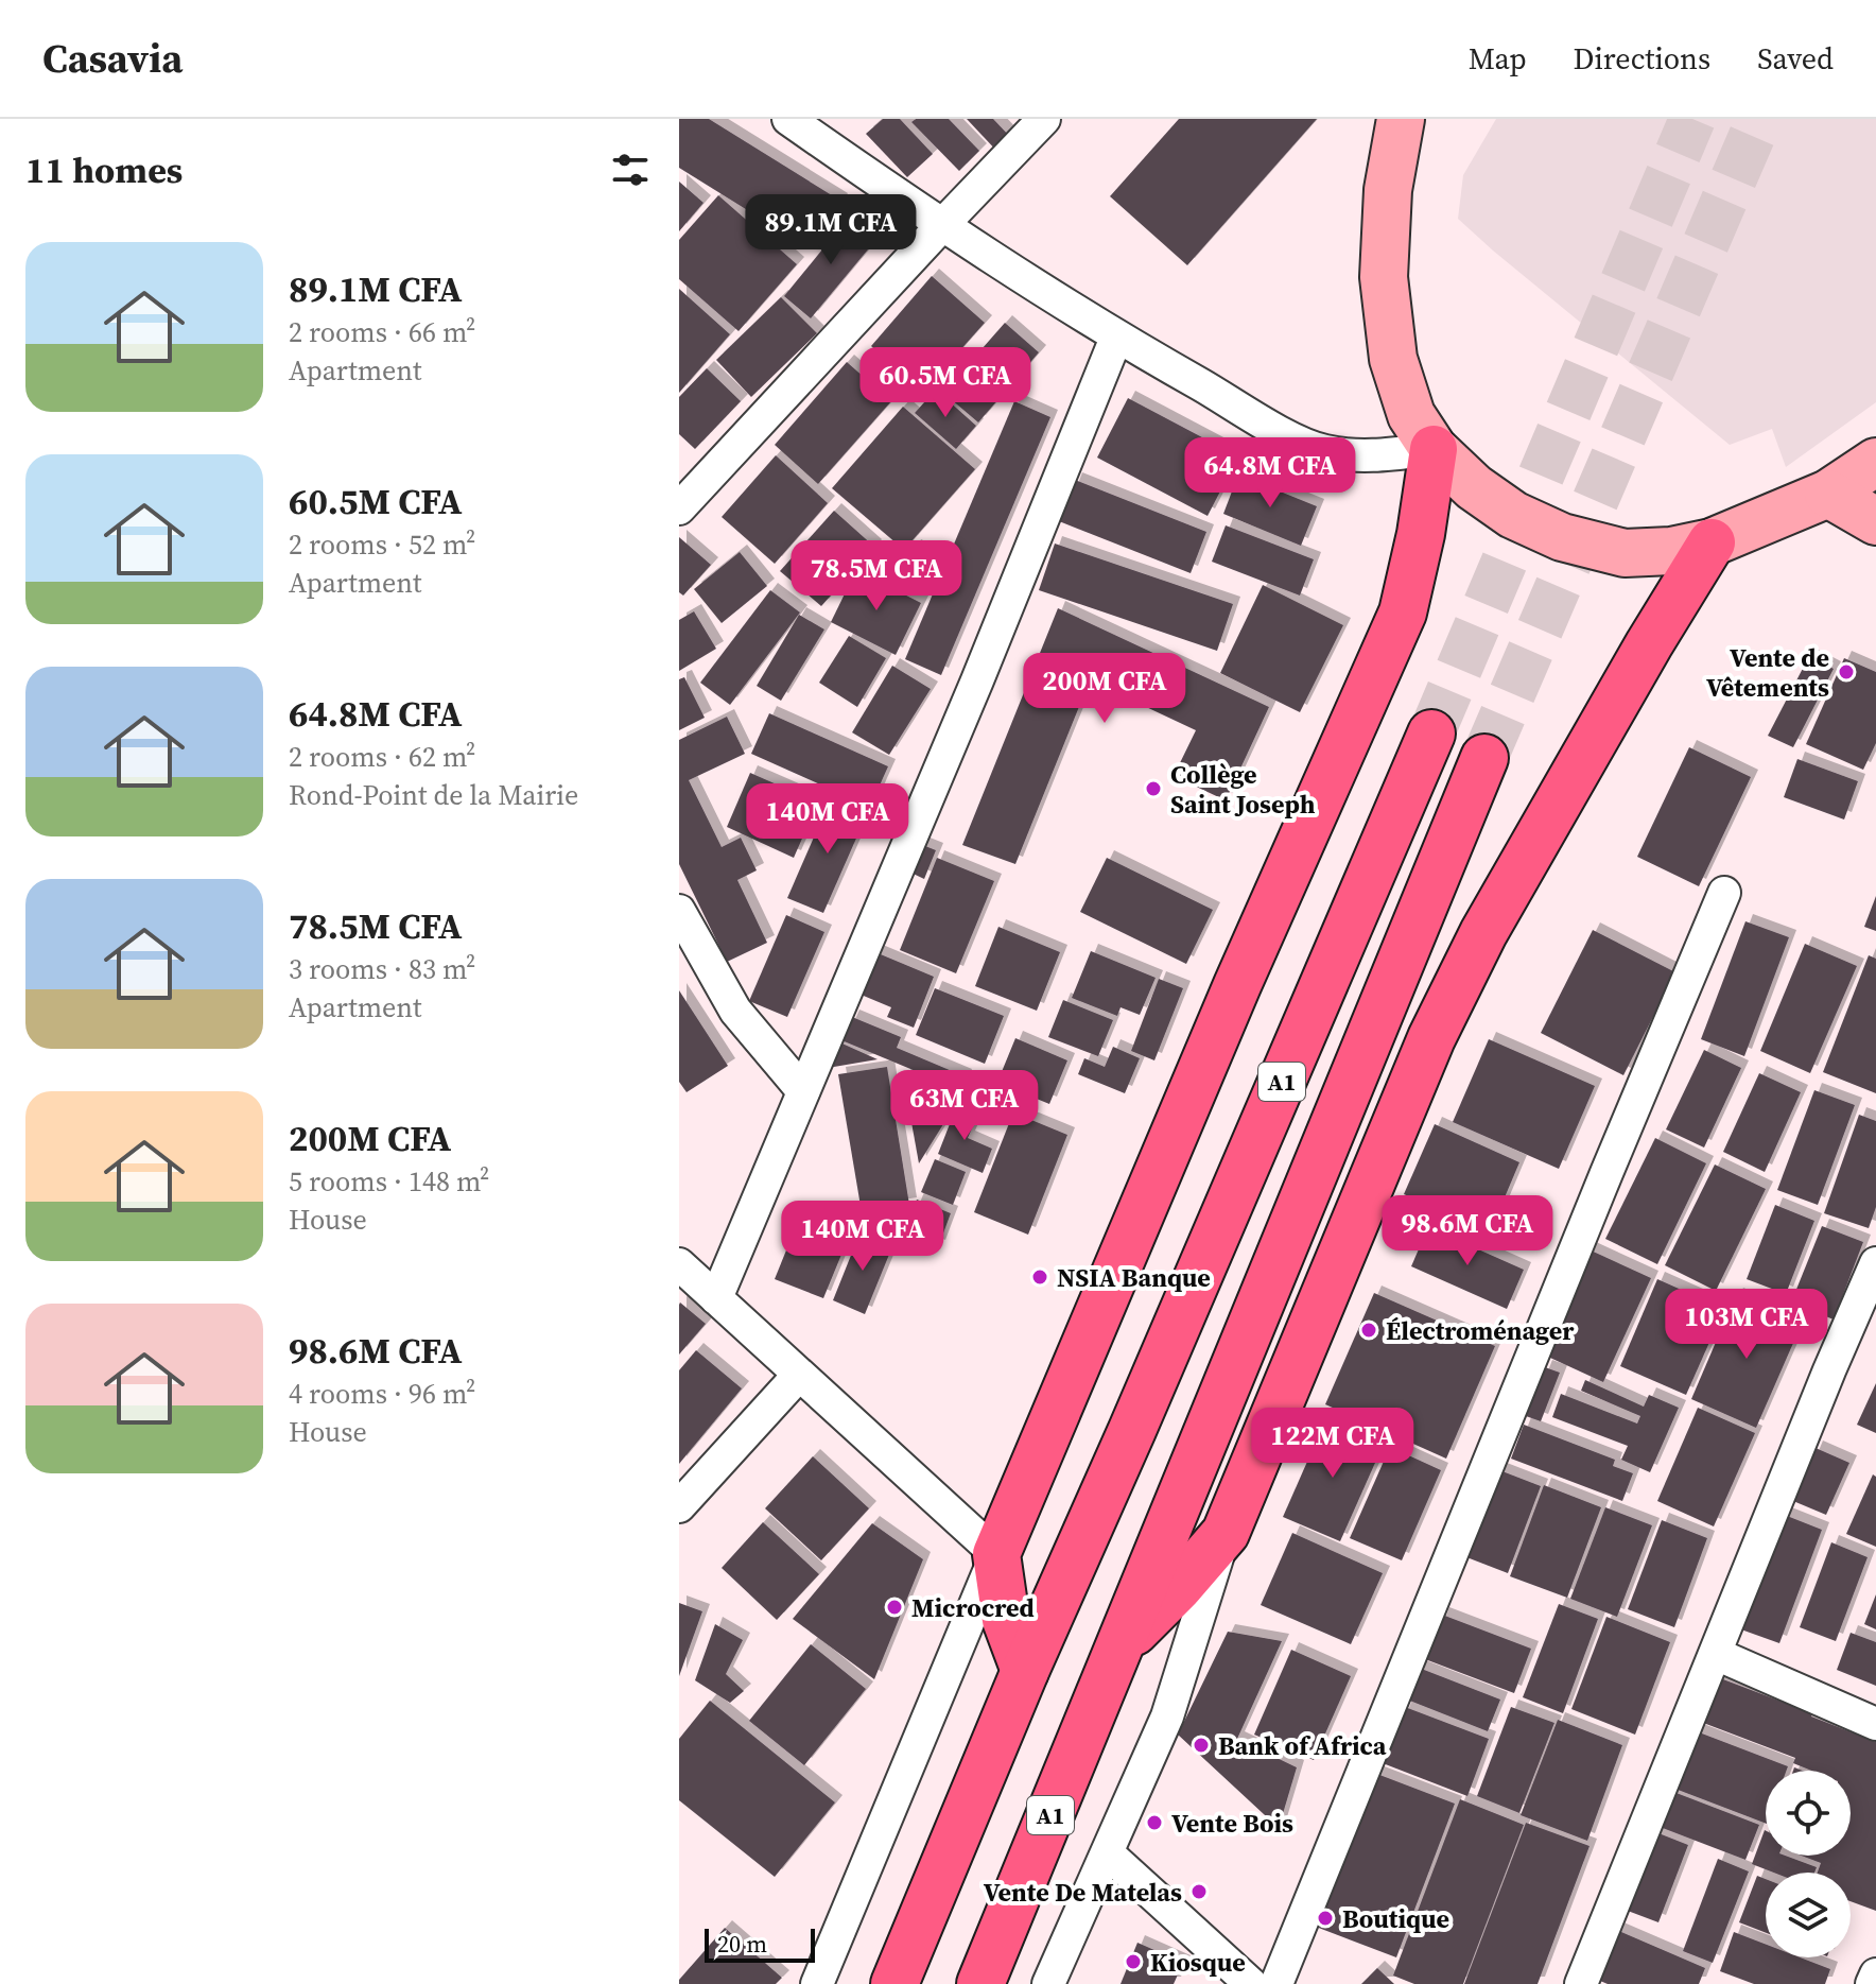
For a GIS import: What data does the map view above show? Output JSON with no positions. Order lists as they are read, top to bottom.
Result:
{
  "streets": {
    "main road": ["A1"]
  },
  "places": [
    "Vente de Vêtements",
    "Collège Saint Joseph",
    "NSIA Banque",
    "Électroménager",
    "Microcred",
    "Bank of Africa",
    "Vente Bois",
    "Vente De Matelas",
    "Boutique",
    "Kiosque"
  ],
  "scale_bar": "20 m",
  "page": {
    "header": "Casavia",
    "nav": ["Map", "Directions", "Saved"],
    "heading": "11 homes",
    "price": [
      "89.1M CFA",
      "60.5M CFA",
      "64.8M CFA",
      "78.5M CFA",
      "200M CFA",
      "140M CFA",
      "63M CFA",
      "98.6M CFA",
      "140M CFA",
      "103M CFA",
      "122M CFA"
    ],
    "list": [
      {
        "name": "89.1M CFA",
        "note": "2 rooms · 66 m² · Apartment"
      },
      {
        "name": "60.5M CFA",
        "note": "2 rooms · 52 m² · Apartment"
      },
      {
        "name": "64.8M CFA",
        "note": "2 rooms · 62 m² · Rond-Point de la Mairie"
      },
      {
        "name": "78.5M CFA",
        "note": "3 rooms · 83 m² · Apartment"
      },
      {
        "name": "200M CFA",
        "note": "5 rooms · 148 m² · House"
      },
      {
        "name": "98.6M CFA",
        "note": "4 rooms · 96 m² · House"
      }
    ],
    "scale": "20 m"
  }
}
